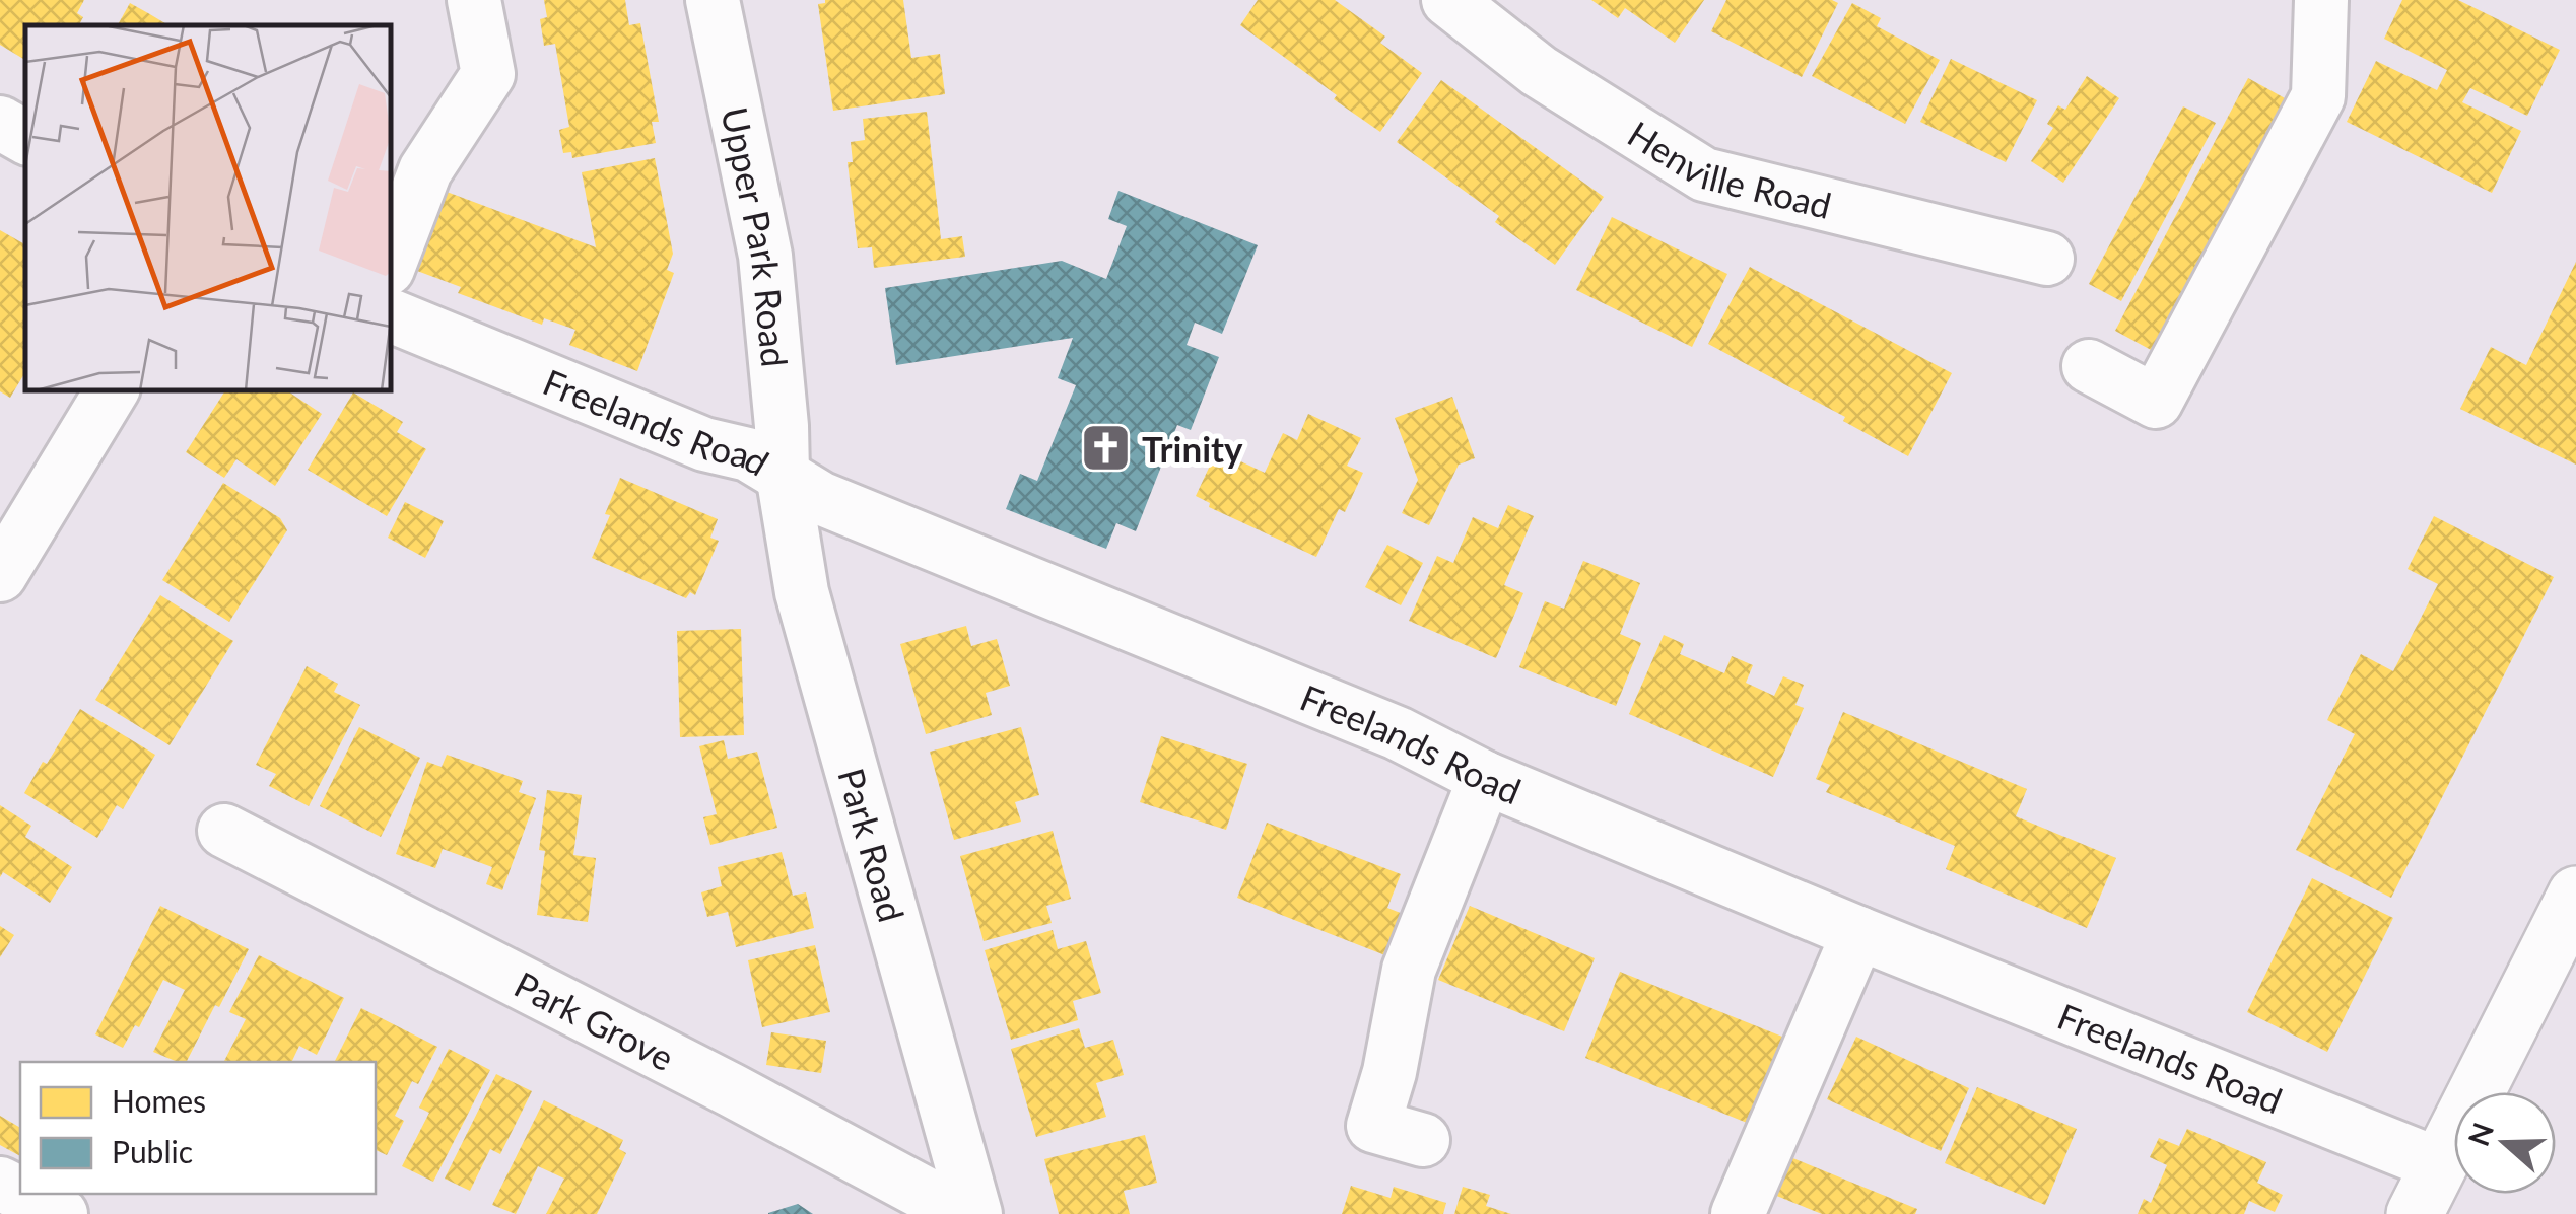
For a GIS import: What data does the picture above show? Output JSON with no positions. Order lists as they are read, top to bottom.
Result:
{
  "streets": {
    "street": [
      "Henville Road",
      "Upper Park Road",
      "Freelands Road",
      "Park Road",
      "Park Grove"
    ]
  },
  "crossings": [
    ["Upper Park Road", "Freelands Road"],
    ["Upper Park Road", "Park Road"],
    ["Freelands Road", "Park Road"]
  ],
  "places": {
    "church": ["Trinity"]
  },
  "legend": ["Homes", "Public"],
  "north": "left"
}
